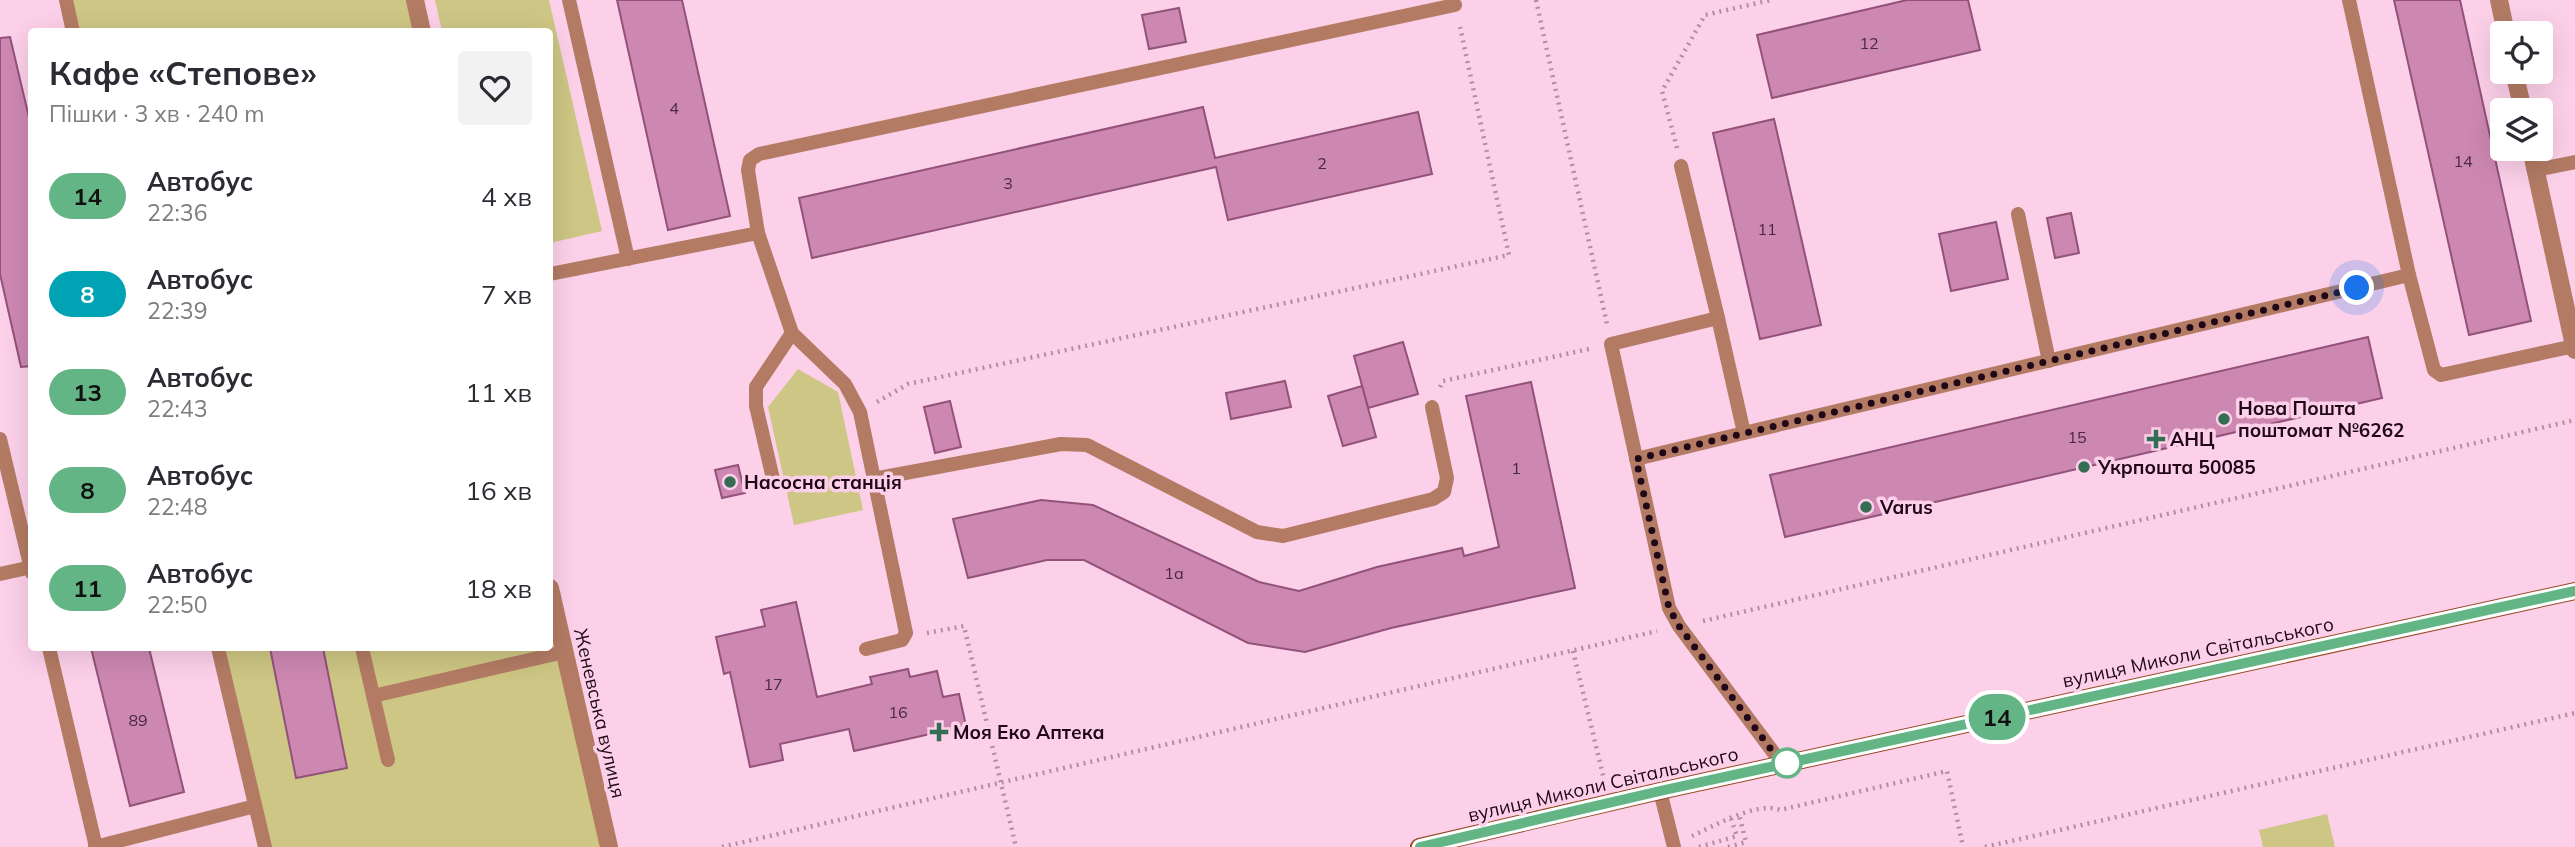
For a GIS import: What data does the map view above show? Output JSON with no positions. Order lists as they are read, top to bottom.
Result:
{
  "streets": {
    "main road": ["вулиця Миколи Світальського"],
    "street": ["Женевська вулиця"]
  },
  "places": {
    "other": [
      "Нова Пошта поштомат №6262",
      "Укрпошта 50085",
      "Насосна станція",
      "Varus"
    ],
    "health": ["АНЦ", "Моя Еко Аптека"]
  },
  "lines": ["bus line 14"],
  "house_numbers": [
    "12",
    "4",
    "14",
    "2",
    "3",
    "11",
    "15",
    "1",
    "1а",
    "17",
    "16",
    "89"
  ],
  "page": {
    "on_map": "14",
    "heading": ["Кафе «Степове»", "Пішки · 3 хв · 240 m"],
    "list": [
      {
        "mark": "14",
        "name": "Автобус",
        "note": "22:36",
        "value": "4 хв"
      },
      {
        "mark": "8",
        "name": "Автобус",
        "note": "22:39",
        "value": "7 хв"
      },
      {
        "mark": "13",
        "name": "Автобус",
        "note": "22:43",
        "value": "11 хв"
      },
      {
        "mark": "8",
        "name": "Автобус",
        "note": "22:48",
        "value": "16 хв"
      },
      {
        "mark": "11",
        "name": "Автобус",
        "note": "22:50",
        "value": "18 хв"
      }
    ]
  }
}
